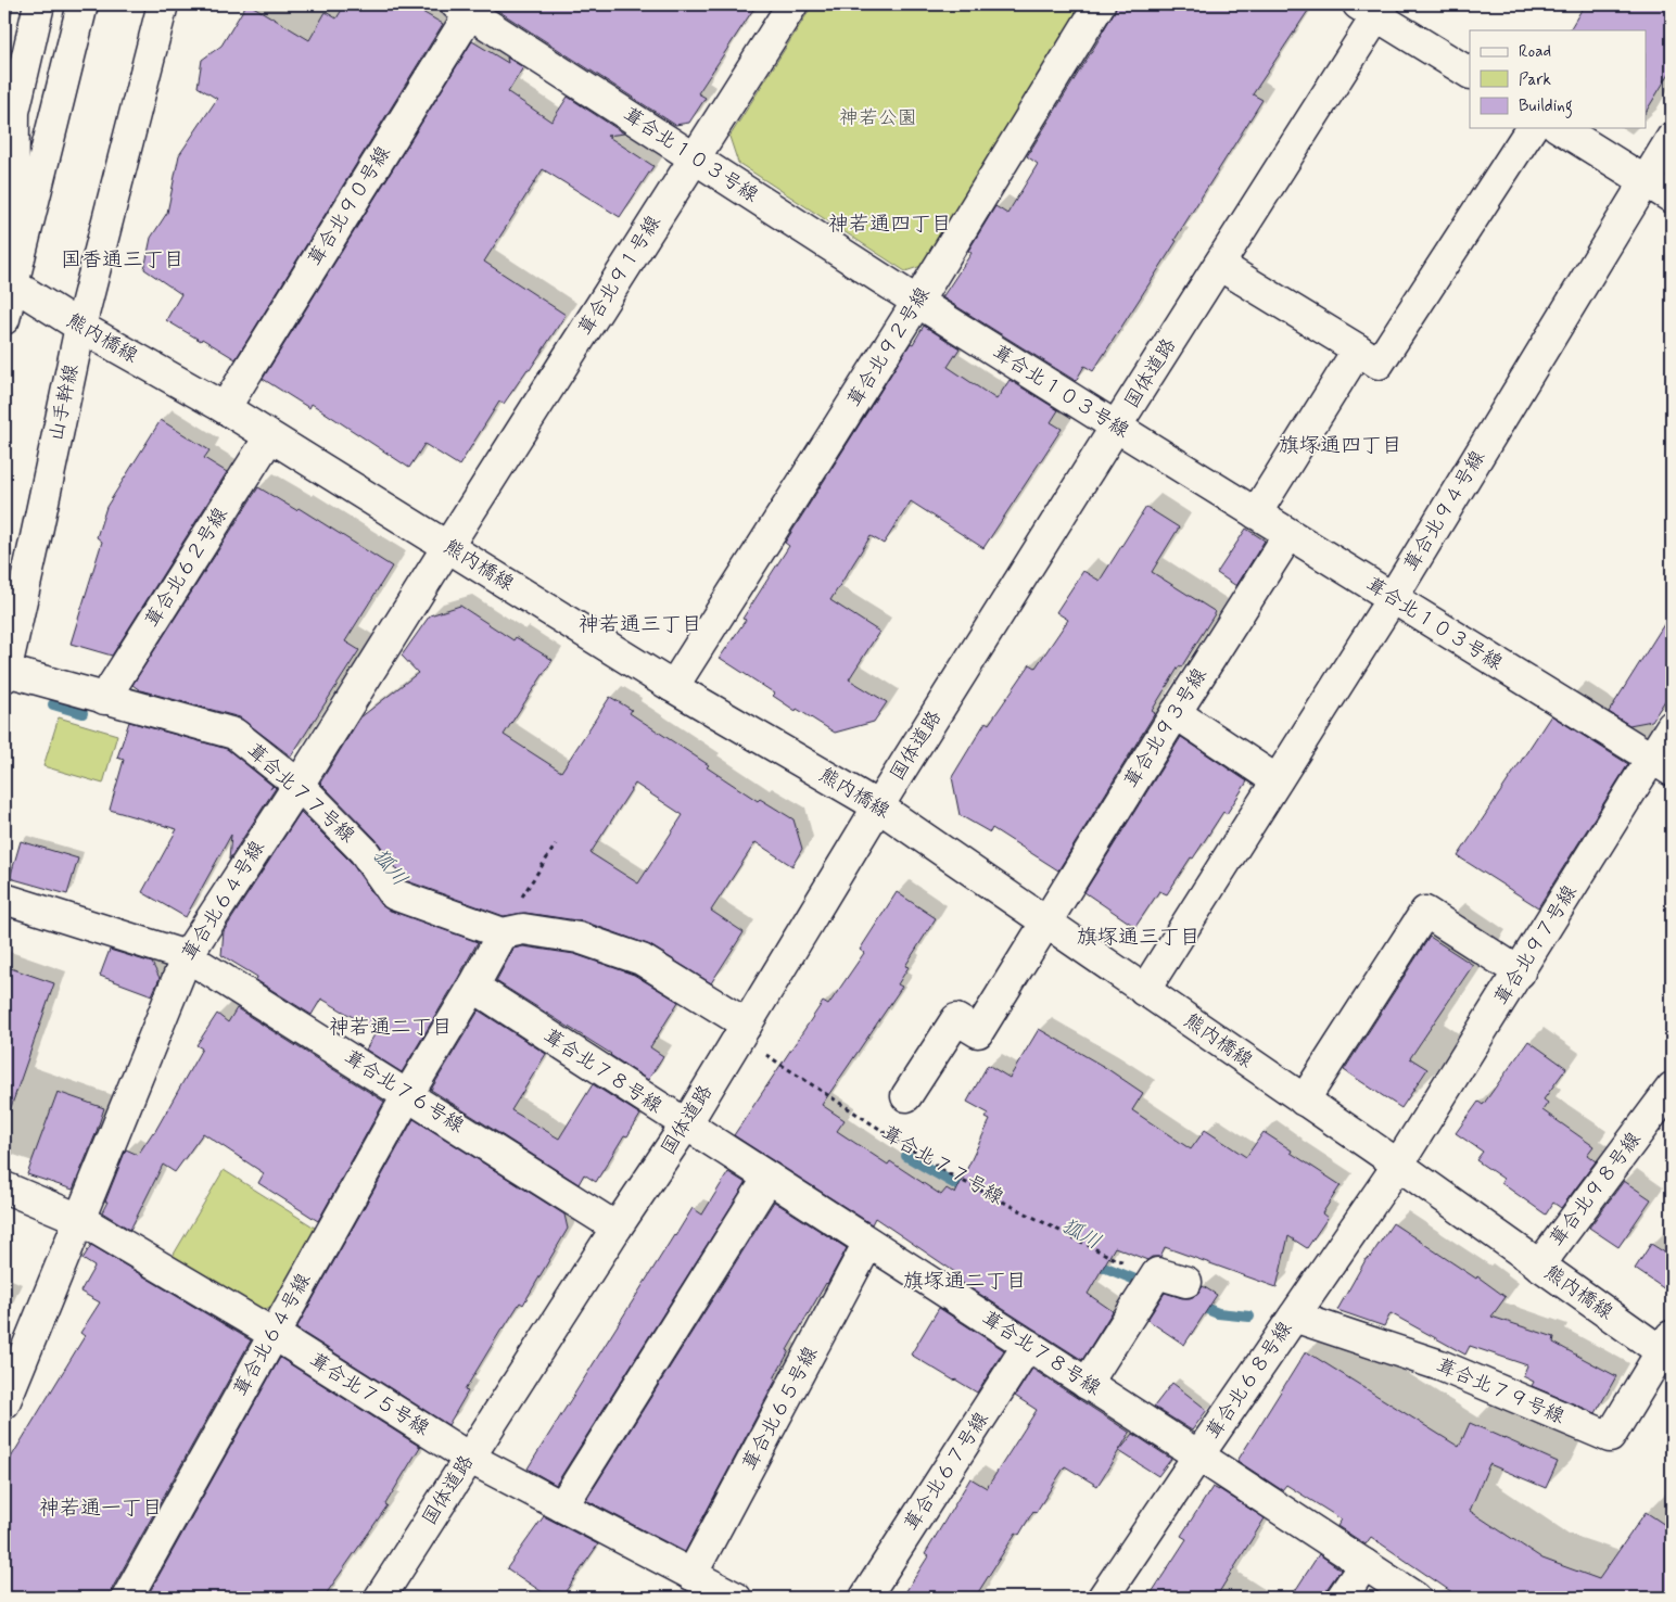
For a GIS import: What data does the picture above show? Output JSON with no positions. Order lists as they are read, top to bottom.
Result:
{
  "streets": {
    "street": [
      "葺合北１０３号線",
      "葺合北９０号線",
      "葺合北９１号線",
      "熊内橋線",
      "葺合北９２号線",
      "国体道路",
      "山手幹線",
      "葺合北９４号線",
      "葺合北６２号線",
      "葺合北９３号線",
      "葺合北７７号線",
      "葺合北６４号線",
      "葺合北９７号線",
      "葺合北７８号線",
      "葺合北７６号線",
      "葺合北９８号線",
      "葺合北６８号線",
      "葺合北７９号線",
      "葺合北７５号線",
      "葺合北６５号線",
      "葺合北６７号線"
    ]
  },
  "crossings": [
    ["葺合北１０３号線", "葺合北９０号線"],
    ["葺合北１０３号線", "葺合北９１号線"],
    ["葺合北１０３号線", "葺合北９２号線"],
    ["葺合北１０３号線", "国体道路"],
    ["葺合北１０３号線", "葺合北９４号線"],
    ["葺合北１０３号線", "葺合北９３号線"],
    ["葺合北１０３号線", "葺合北９７号線"],
    ["葺合北９０号線", "熊内橋線"],
    ["葺合北９１号線", "熊内橋線"],
    ["葺合北９１号線", "葺合北６４号線"],
    ["熊内橋線", "葺合北９２号線"],
    ["熊内橋線", "国体道路"],
    ["熊内橋線", "山手幹線"],
    ["熊内橋線", "葺合北９４号線"],
    ["熊内橋線", "葺合北６２号線"],
    ["熊内橋線", "葺合北９３号線"],
    ["熊内橋線", "葺合北６４号線"],
    ["熊内橋線", "葺合北９７号線"],
    ["熊内橋線", "葺合北９８号線"],
    ["熊内橋線", "葺合北６８号線"],
    ["熊内橋線", "葺合北７９号線"],
    ["国体道路", "葺合北７７号線"],
    ["国体道路", "葺合北７８号線"],
    ["国体道路", "葺合北７６号線"],
    ["国体道路", "葺合北７５号線"],
    ["山手幹線", "葺合北７７号線"],
    ["葺合北６２号線", "葺合北７７号線"],
    ["葺合北７７号線", "葺合北６４号線"],
    ["葺合北６４号線", "葺合北７８号線"],
    ["葺合北６４号線", "葺合北７６号線"],
    ["葺合北６４号線", "葺合北７５号線"],
    ["葺合北９７号線", "葺合北６８号線"],
    ["葺合北７８号線", "葺合北６８号線"],
    ["葺合北７８号線", "葺合北６５号線"],
    ["葺合北７８号線", "葺合北６７号線"],
    ["葺合北６８号線", "葺合北７９号線"],
    ["葺合北７５号線", "葺合北６５号線"]
  ],
  "districts": [
    "神若通四丁目",
    "国香通三丁目",
    "旗塚通四丁目",
    "神若通三丁目",
    "旗塚通三丁目",
    "神若通二丁目",
    "旗塚通二丁目",
    "神若通一丁目"
  ],
  "water": ["狐川"],
  "parks": ["神若公園"],
  "legend": ["Road", "Park", "Building"]
}
